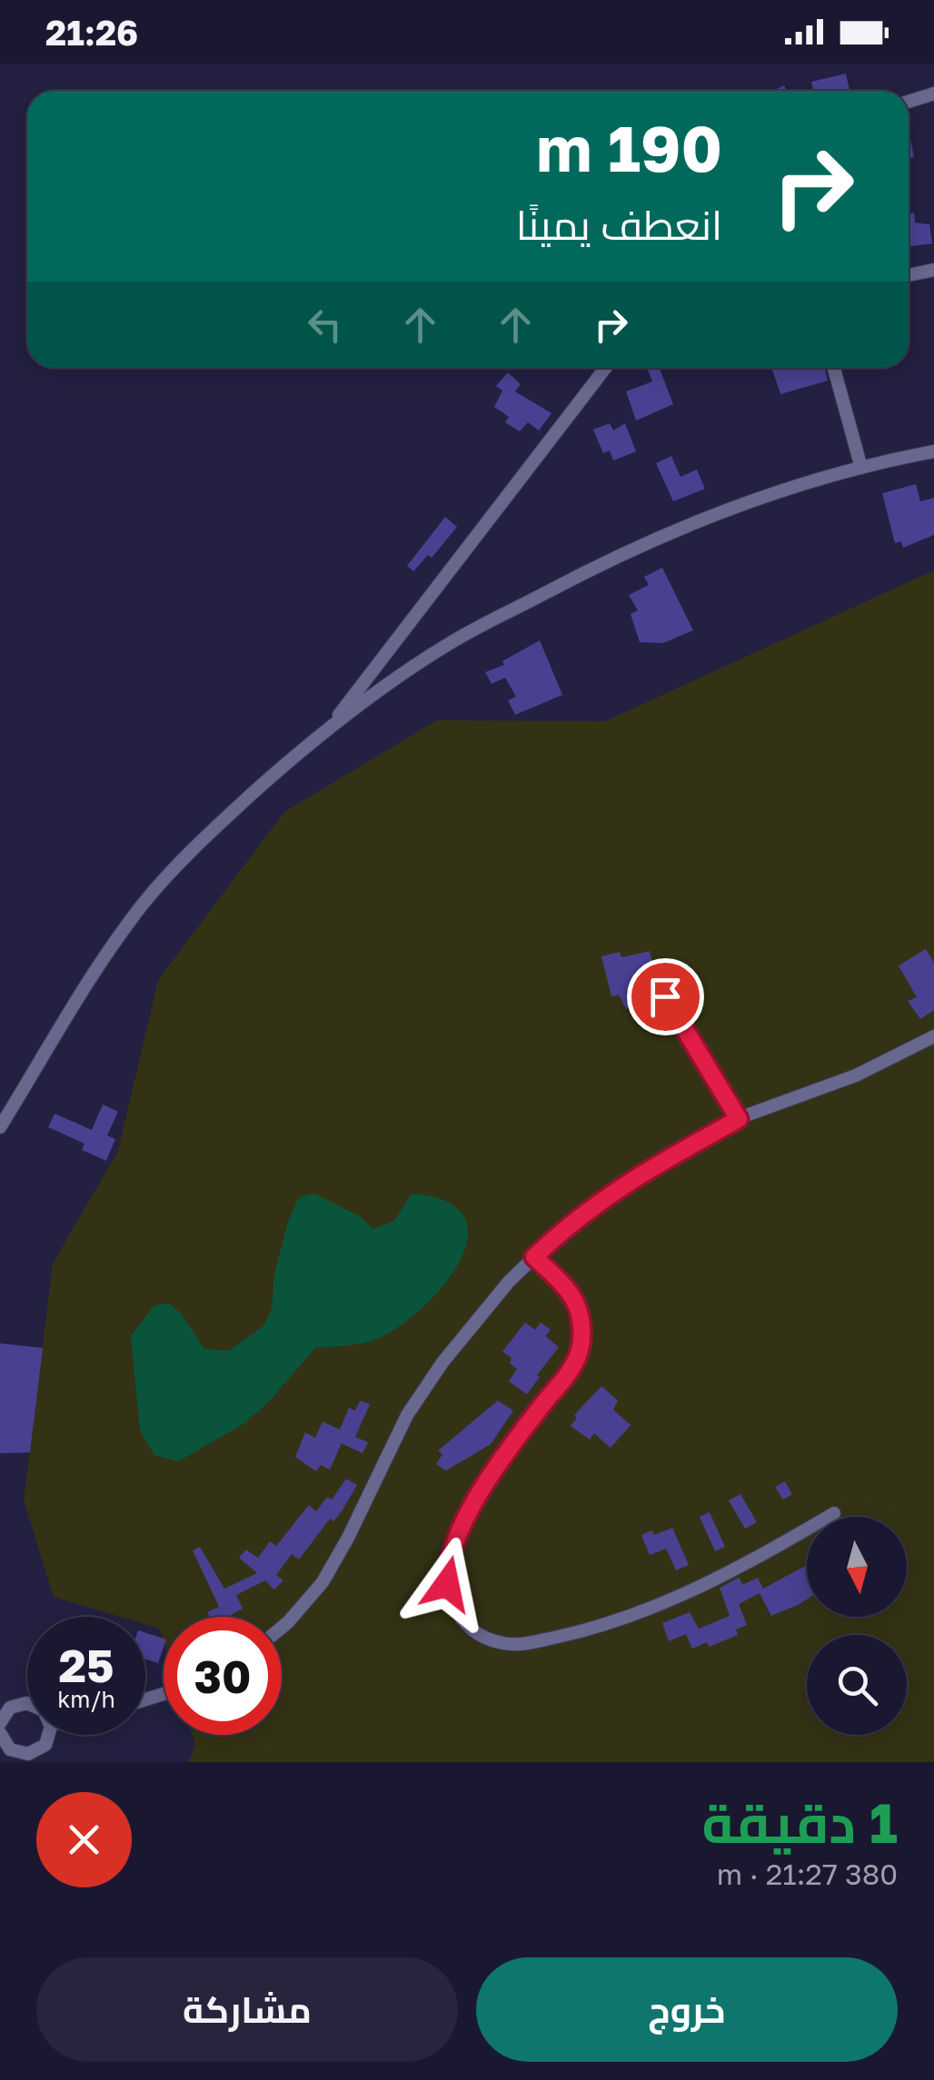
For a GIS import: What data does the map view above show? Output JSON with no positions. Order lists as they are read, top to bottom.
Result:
{
  "north": "bottom",
  "page": {
    "status": "21:26",
    "turn": ["190 m", "انعطف يمينًا"],
    "speed": "25 km/h",
    "limit": "30",
    "heading": ["1 دقيقة", "380 m · 21:27"],
    "buttons": ["خروج", "مشاركة"]
  }
}
